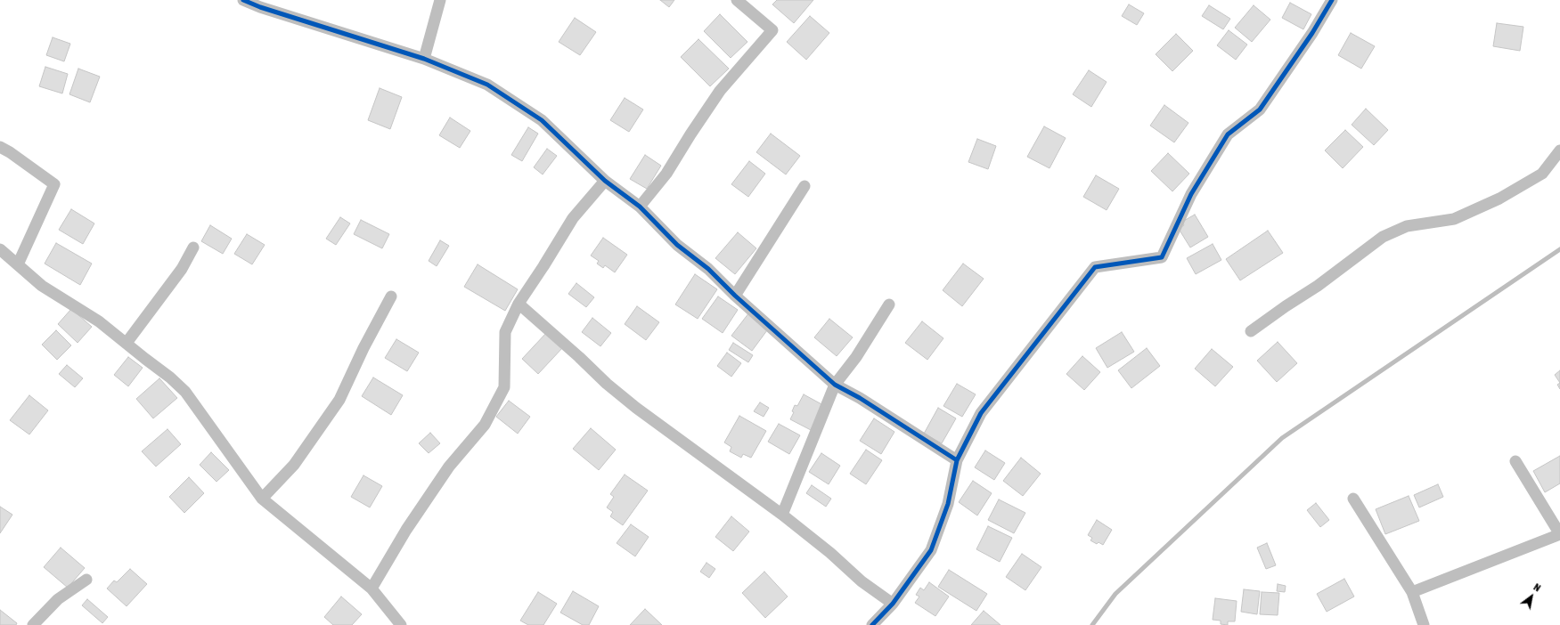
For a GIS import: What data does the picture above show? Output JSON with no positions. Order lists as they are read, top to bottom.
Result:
{
  "north": "top right"
}
